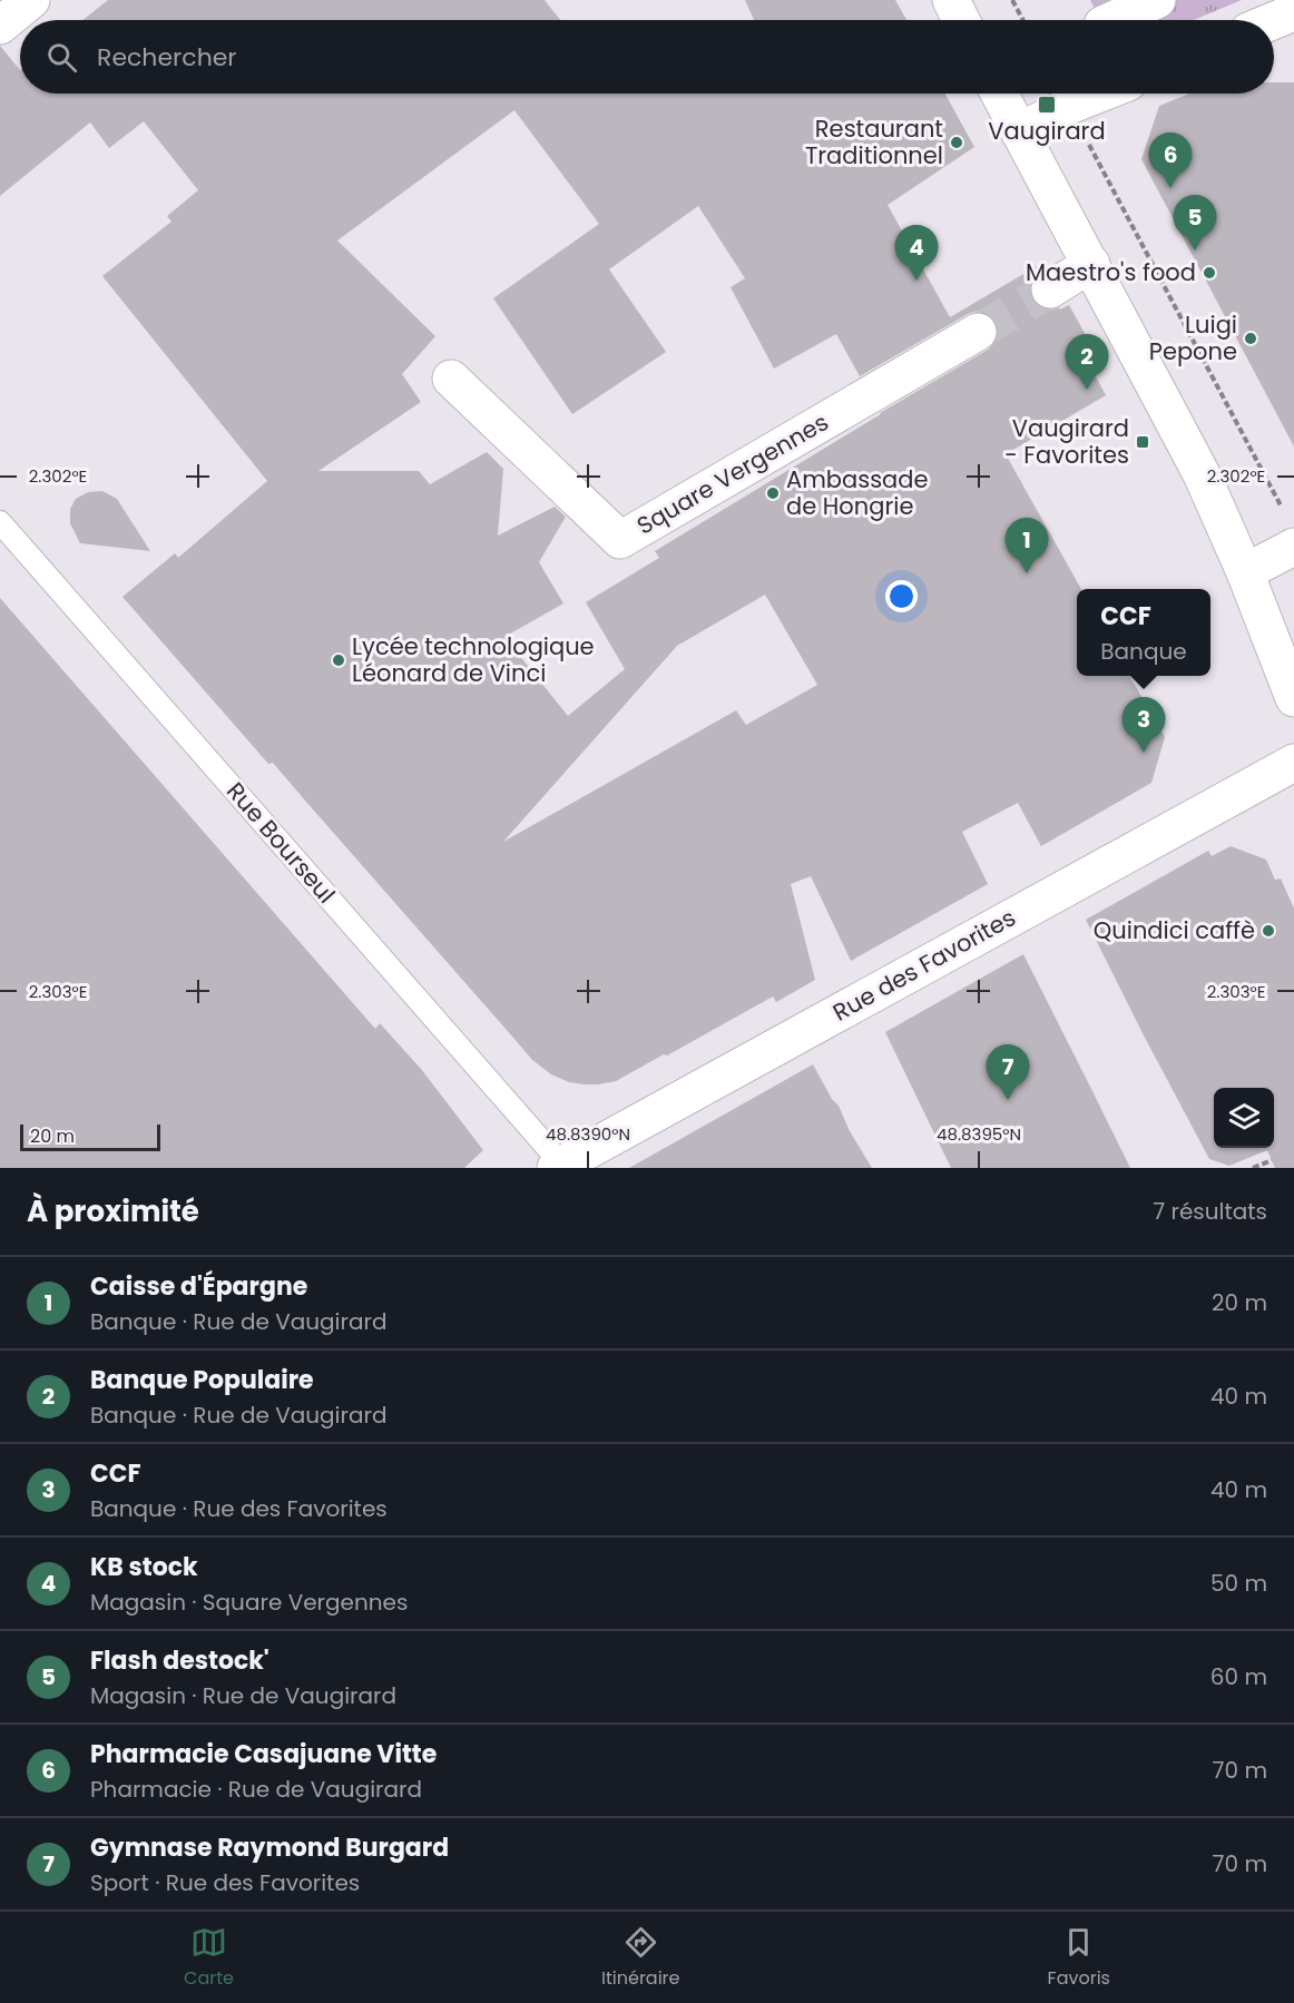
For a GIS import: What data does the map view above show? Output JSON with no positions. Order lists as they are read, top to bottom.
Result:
{
  "streets": {
    "street": ["Square Vergennes", "Rue des Favorites"],
    "lane": ["Rue Bourseul"]
  },
  "crossings": [
    ["Rue Bourseul", "Rue des Favorites"]
  ],
  "places": {
    "transit": ["Vaugirard", "Vaugirard - Favorites"],
    "other": [
      "Restaurant Traditionnel",
      "Maestro's food",
      "Luigi Pepone",
      "Ambassade de Hongrie",
      "Lycée technologique Léonard de Vinci",
      "Quindici caffè"
    ]
  },
  "scale_bar": "20 m",
  "page": {
    "search": "Rechercher",
    "pins": [
      "6",
      "5",
      "4",
      "2",
      "1",
      "3",
      "7"
    ],
    "popup": ["CCF", "Banque"],
    "scale": "20 m",
    "heading": ["À proximité", "7 résultats"],
    "list": [
      {
        "mark": "1",
        "name": "Caisse d'Épargne",
        "note": "Banque · Rue de Vaugirard",
        "value": "20 m"
      },
      {
        "mark": "2",
        "name": "Banque Populaire",
        "note": "Banque · Rue de Vaugirard",
        "value": "40 m"
      },
      {
        "mark": "3",
        "name": "CCF",
        "note": "Banque · Rue des Favorites",
        "value": "40 m"
      },
      {
        "mark": "4",
        "name": "KB stock",
        "note": "Magasin · Square Vergennes",
        "value": "50 m"
      },
      {
        "mark": "5",
        "name": "Flash destock'",
        "note": "Magasin · Rue de Vaugirard",
        "value": "60 m"
      },
      {
        "mark": "6",
        "name": "Pharmacie Casajuane Vitte",
        "note": "Pharmacie · Rue de Vaugirard",
        "value": "70 m"
      },
      {
        "mark": "7",
        "name": "Gymnase Raymond Burgard",
        "note": "Sport · Rue des Favorites",
        "value": "70 m"
      }
    ],
    "nav": ["Carte", "Itinéraire", "Favoris"]
  },
  "coordinates": [
    "2.302°E",
    "2.303°E",
    "48.8390°N",
    "48.8395°N"
  ]
}
